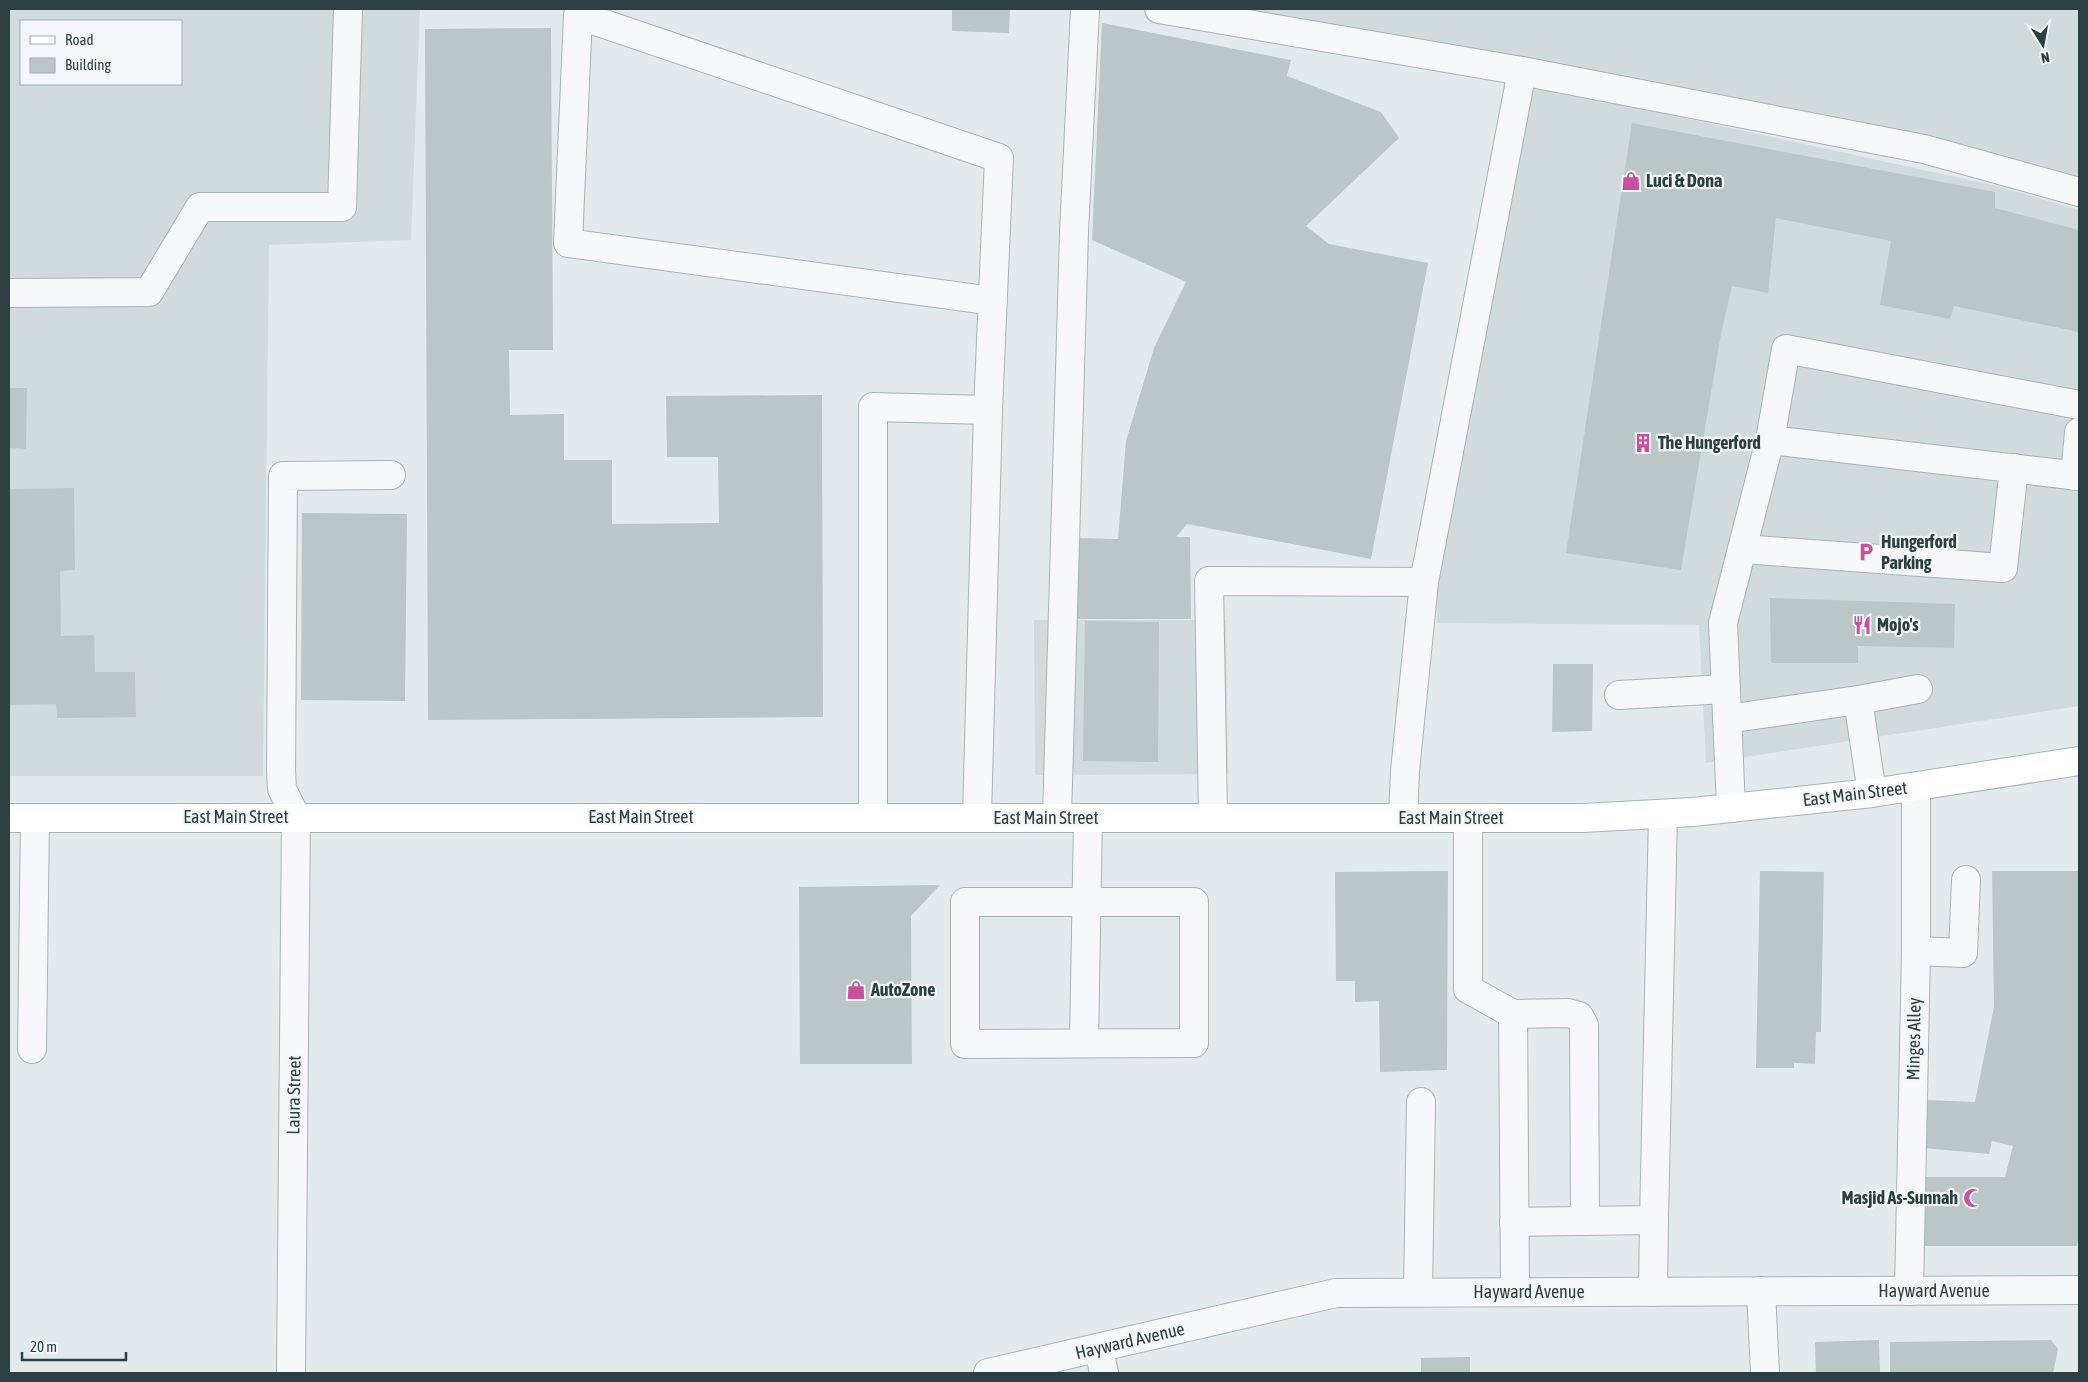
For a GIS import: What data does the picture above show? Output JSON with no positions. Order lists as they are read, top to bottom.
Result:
{
  "streets": {
    "main road": ["East Main Street"],
    "street": ["Minges Alley", "Laura Street", "Hayward Avenue"]
  },
  "crossings": [
    ["East Main Street", "Minges Alley"],
    ["East Main Street", "Laura Street"],
    ["Minges Alley", "Hayward Avenue"]
  ],
  "places": {
    "shop": ["Luci & Dona", "AutoZone"],
    "building": ["The Hungerford"],
    "parking": ["Hungerford Parking"],
    "restaurant": ["Mojo's"],
    "mosque": ["Masjid As-Sunnah"]
  },
  "legend": ["Road", "Building"],
  "scale_bar": "20 m",
  "north": "bottom"
}
